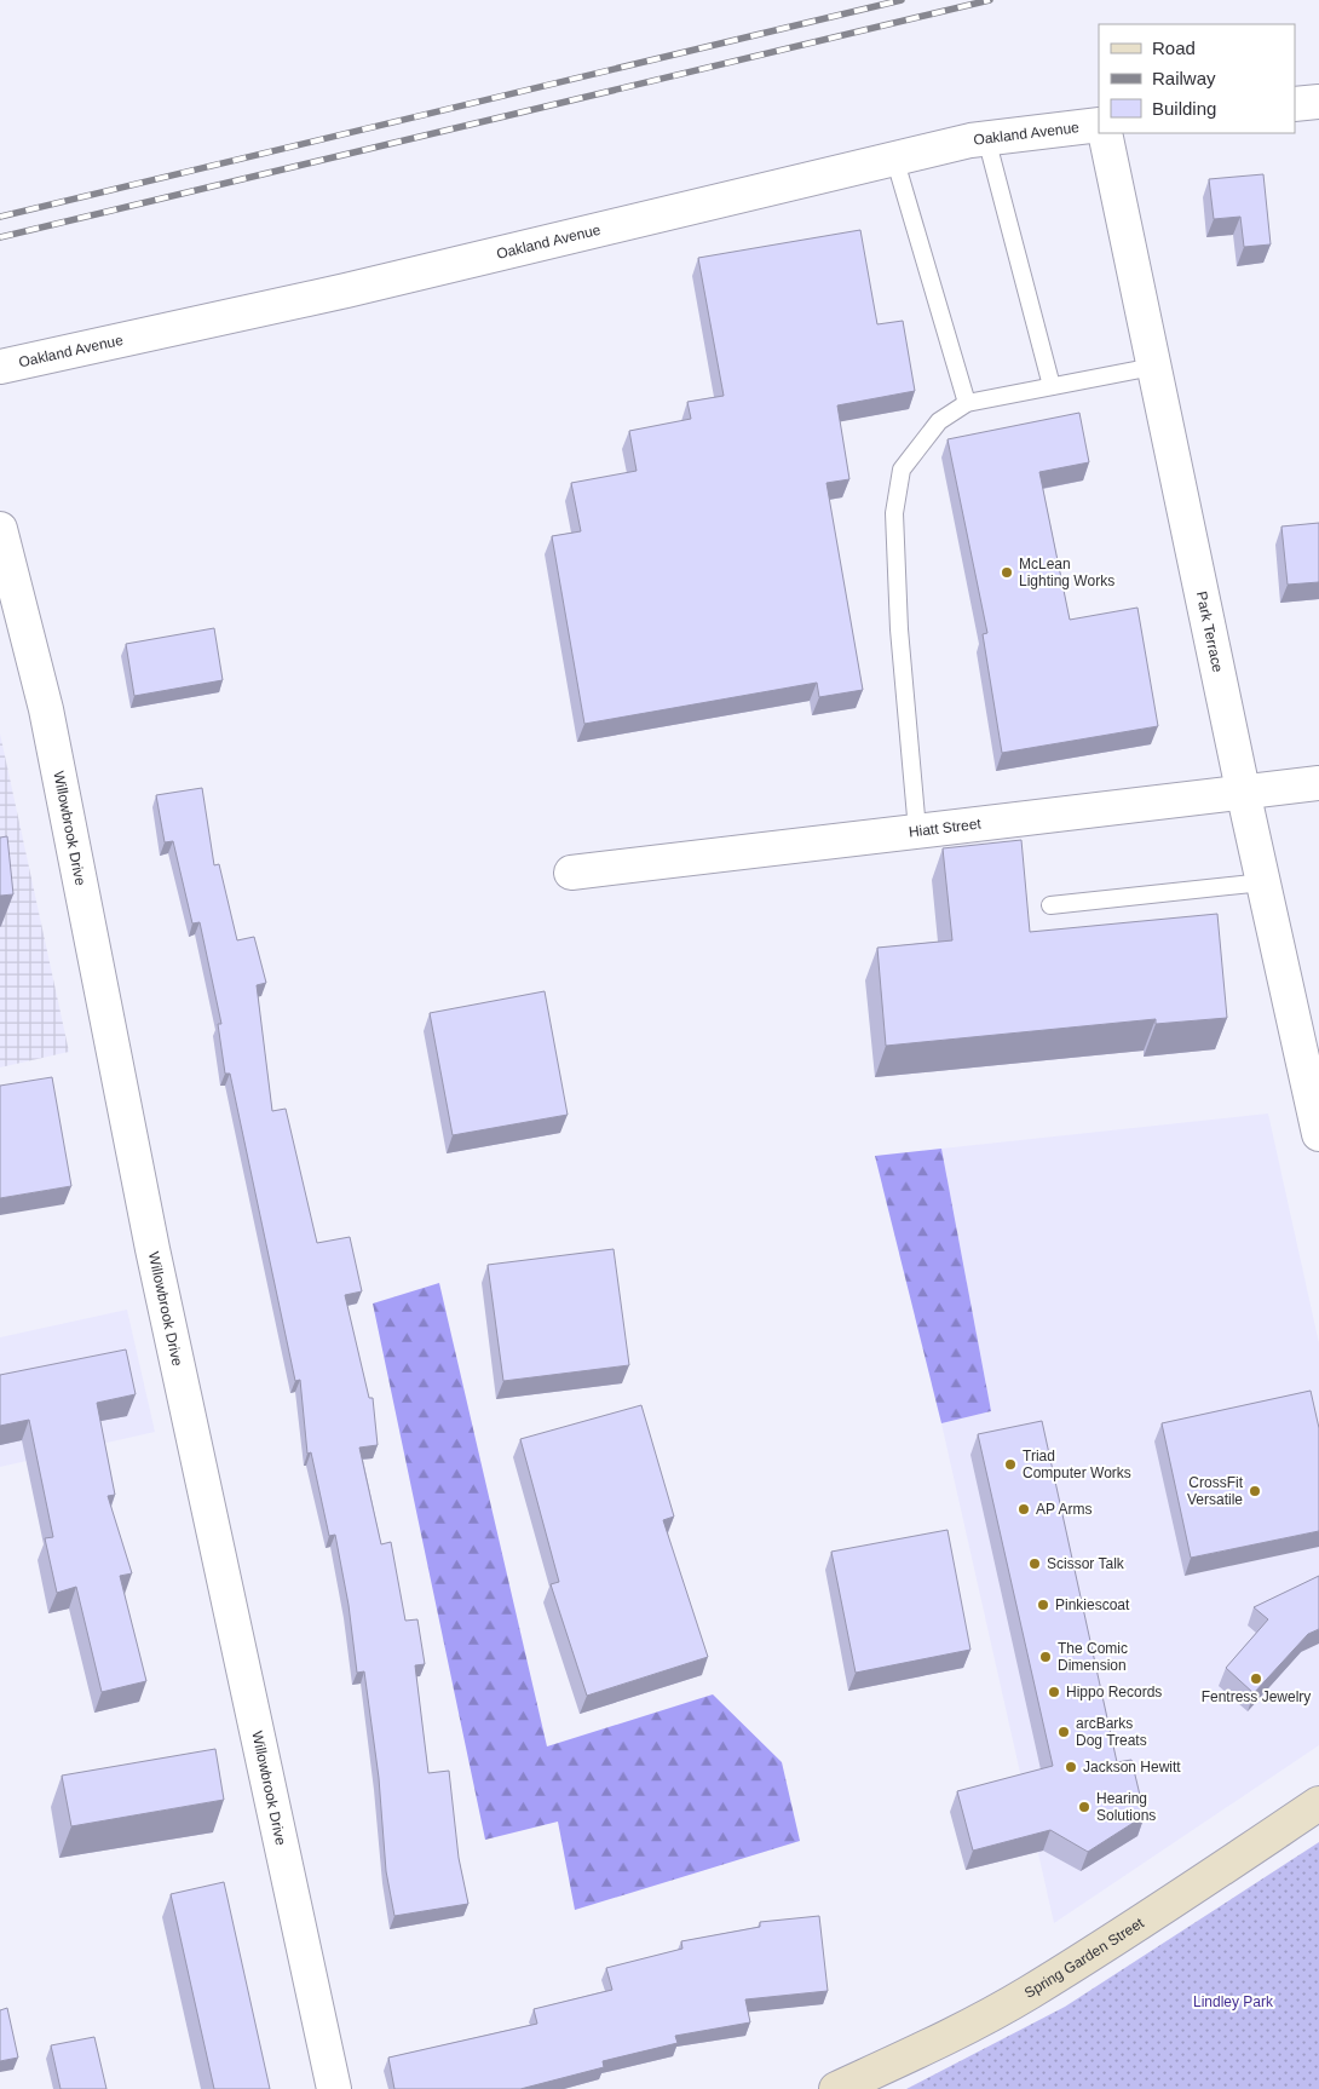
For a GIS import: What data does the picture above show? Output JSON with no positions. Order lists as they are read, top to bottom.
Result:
{
  "streets": {
    "main road": ["Spring Garden Street"],
    "street": [
      "Oakland Avenue",
      "Park Terrace",
      "Hiatt Street",
      "Willowbrook Drive"
    ]
  },
  "crossings": [
    ["Park Terrace", "Hiatt Street"]
  ],
  "parks": ["Lindley Park"],
  "places": [
    "McLean Lighting Works",
    "Triad Computer Works",
    "CrossFit Versatile",
    "AP Arms",
    "Scissor Talk",
    "Pinkiescoat",
    "The Comic Dimension",
    "Fentress Jewelry",
    "Hippo Records",
    "arcBarks Dog Treats",
    "Jackson Hewitt",
    "Hearing Solutions"
  ],
  "legend": ["Road", "Railway", "Building"]
}
